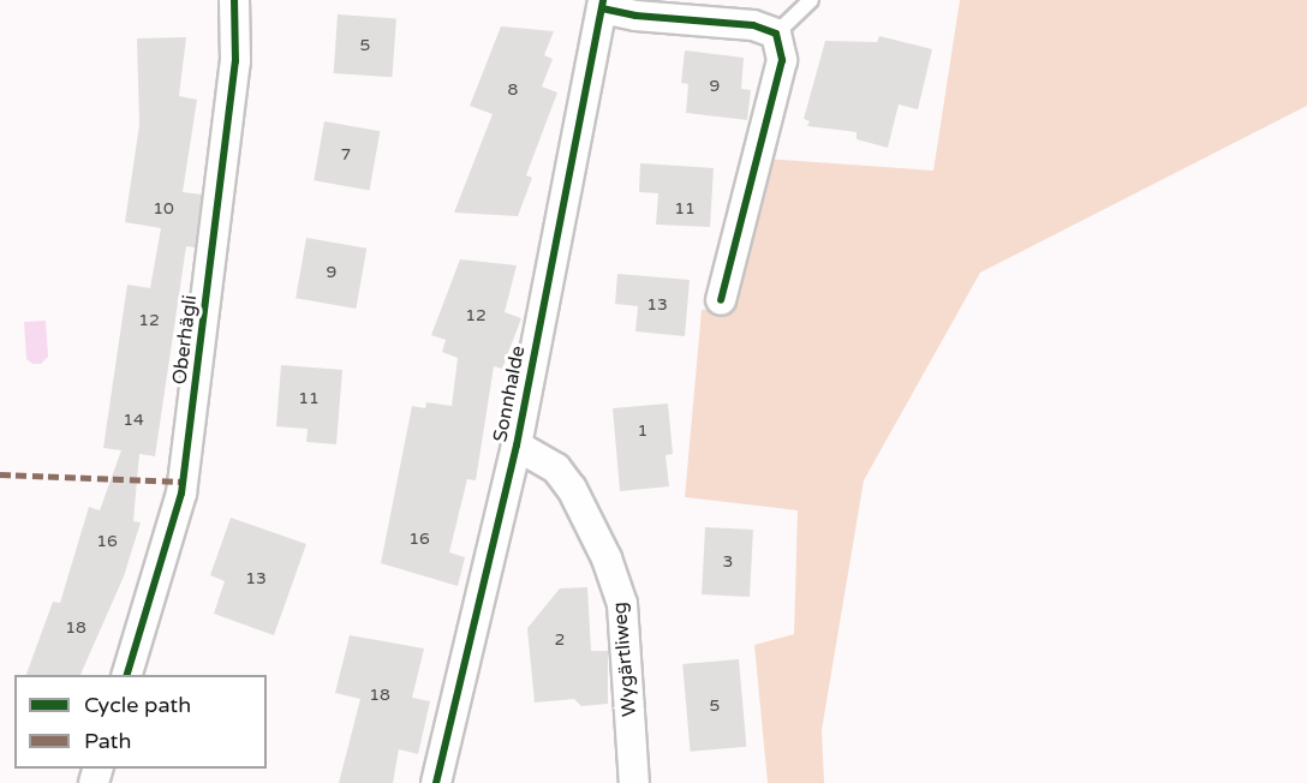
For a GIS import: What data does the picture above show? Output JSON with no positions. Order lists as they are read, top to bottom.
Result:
{
  "streets": {
    "street": ["Oberhägli", "Sonnhalde", "Wygärtliweg"]
  },
  "crossings": [
    ["Sonnhalde", "Wygärtliweg"]
  ],
  "house_numbers": [
    "5",
    "9",
    "8",
    "7",
    "10",
    "11",
    "9",
    "13",
    "12",
    "12",
    "11",
    "14",
    "1",
    "16",
    "16",
    "3",
    "13",
    "18",
    "2",
    "18",
    "5"
  ],
  "legend": ["Cycle path", "Path"]
}
